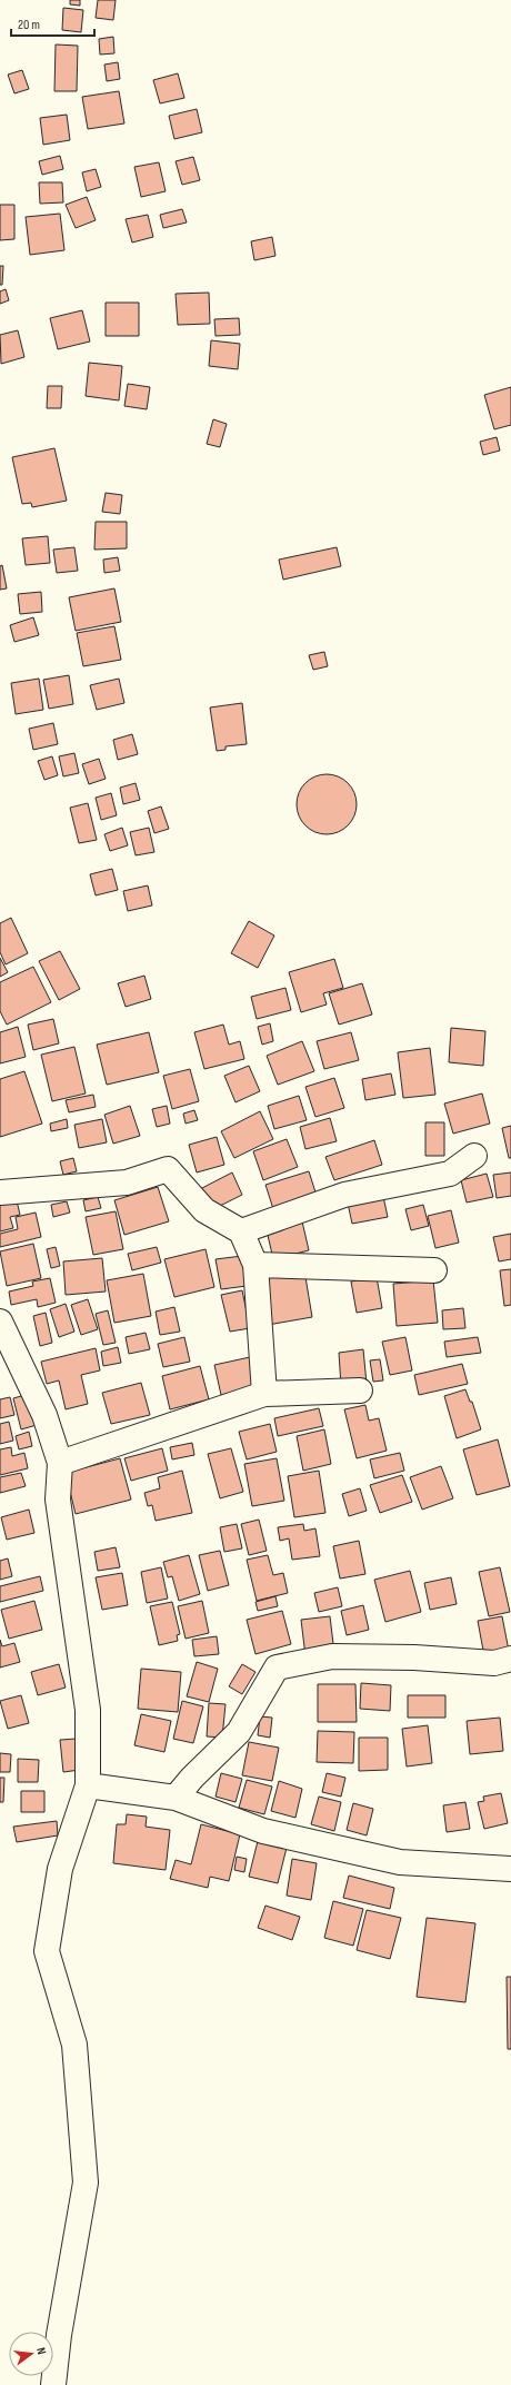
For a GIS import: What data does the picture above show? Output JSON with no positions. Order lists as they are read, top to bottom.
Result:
{
  "scale_bar": "20 m",
  "north": "right"
}
